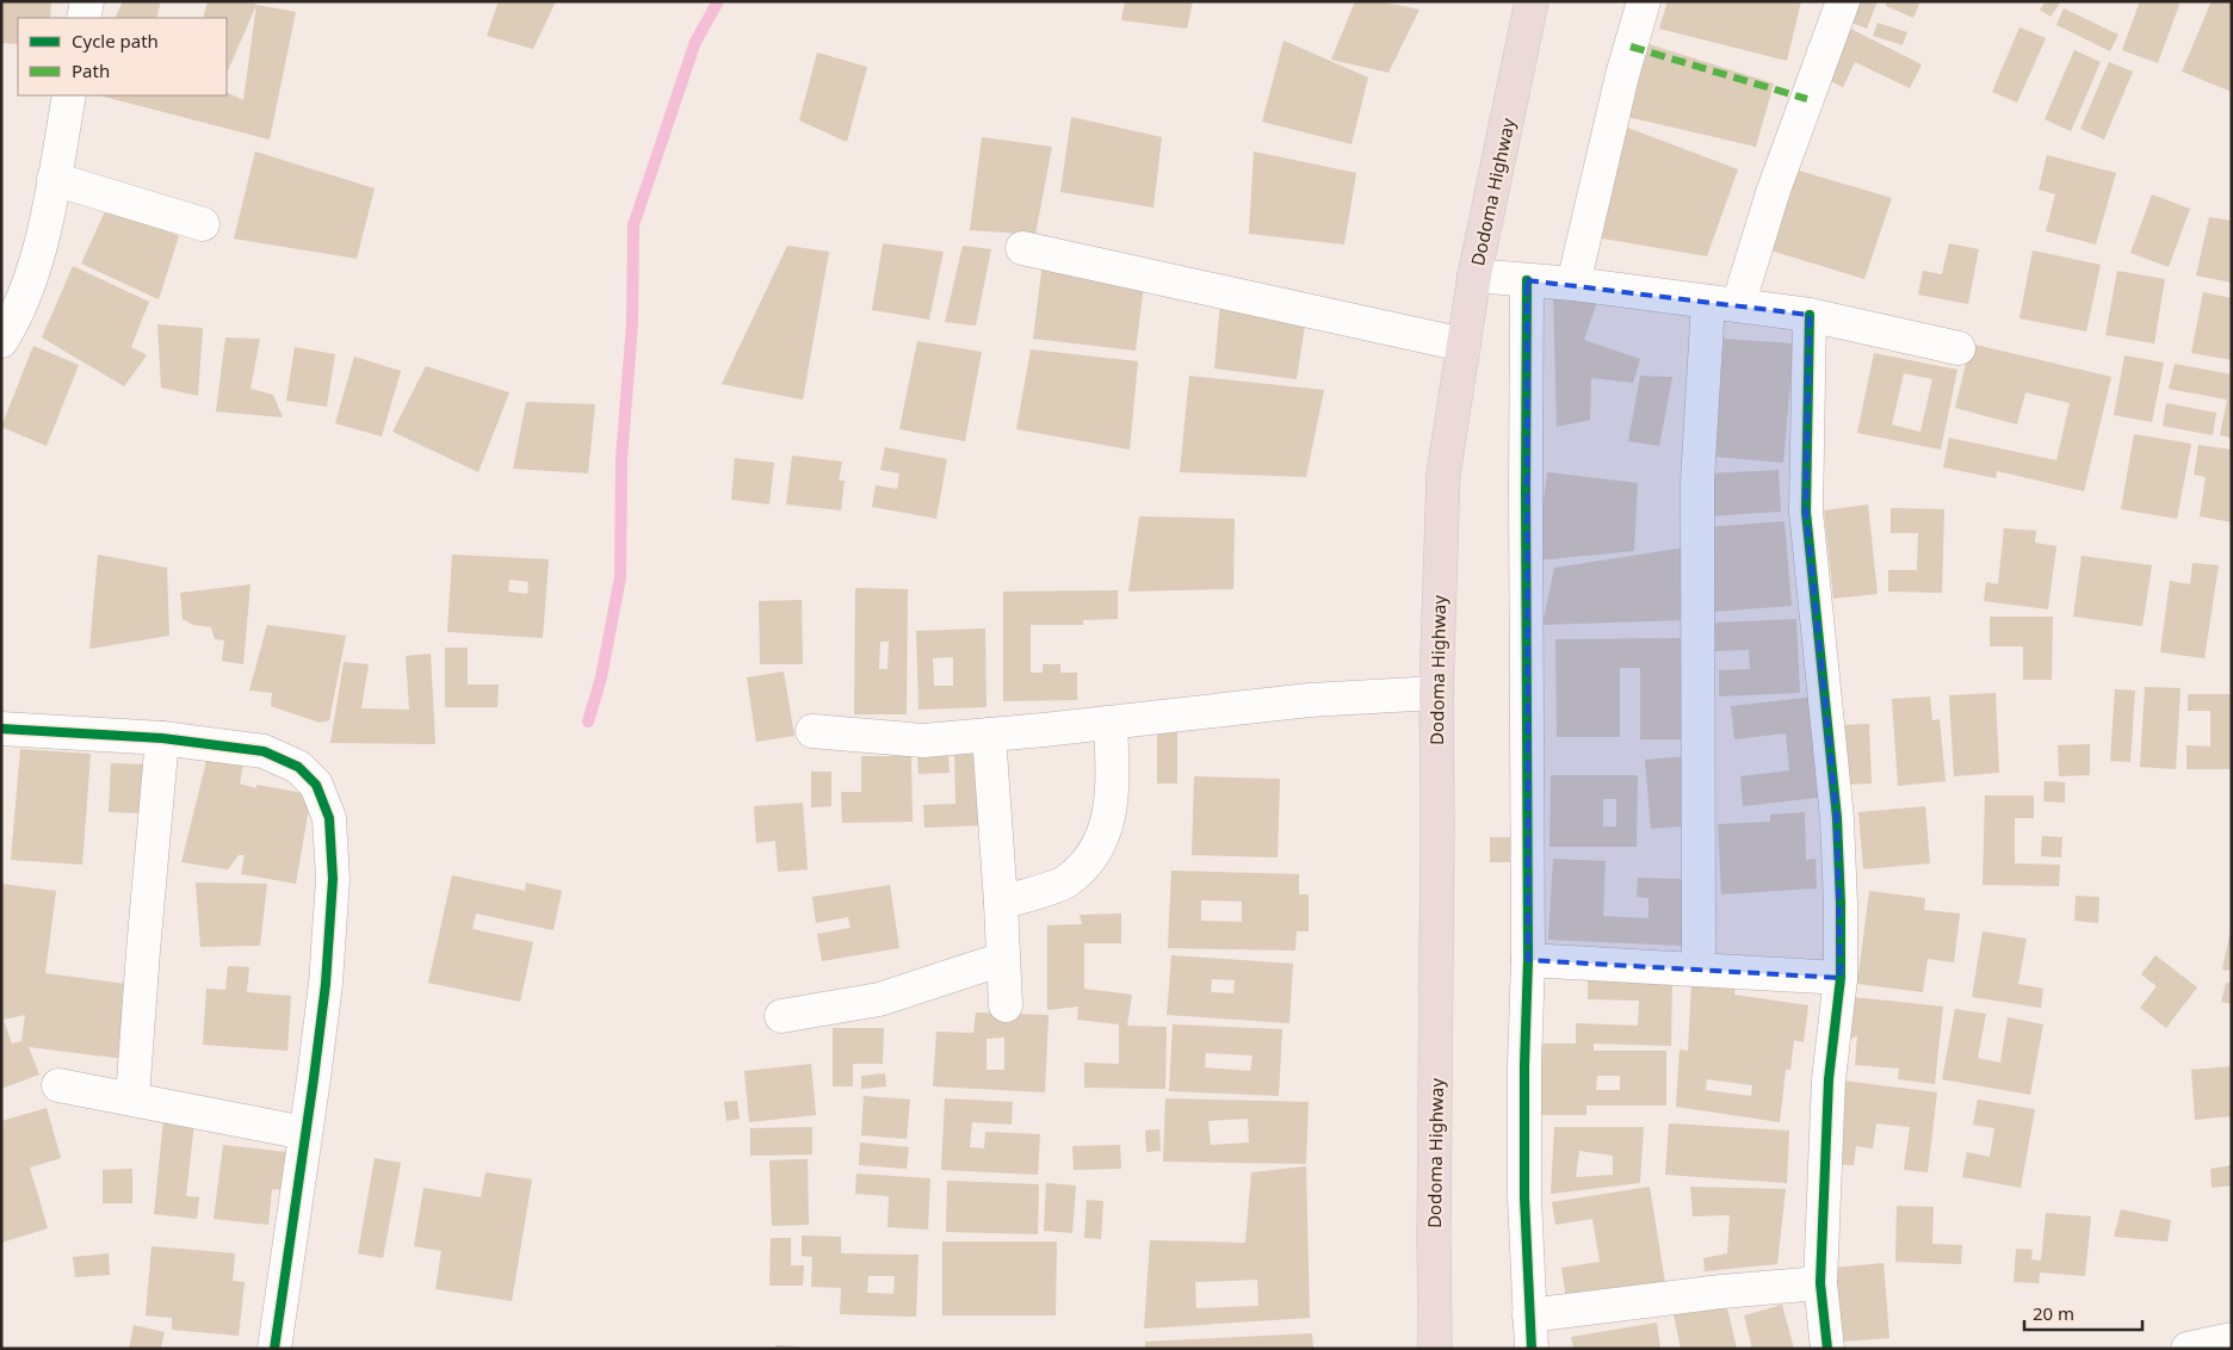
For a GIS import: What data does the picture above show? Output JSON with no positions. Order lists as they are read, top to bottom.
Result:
{
  "streets": {
    "highway": ["Dodoma Highway"]
  },
  "legend": ["Cycle path", "Path"],
  "scale_bar": "20 m"
}
